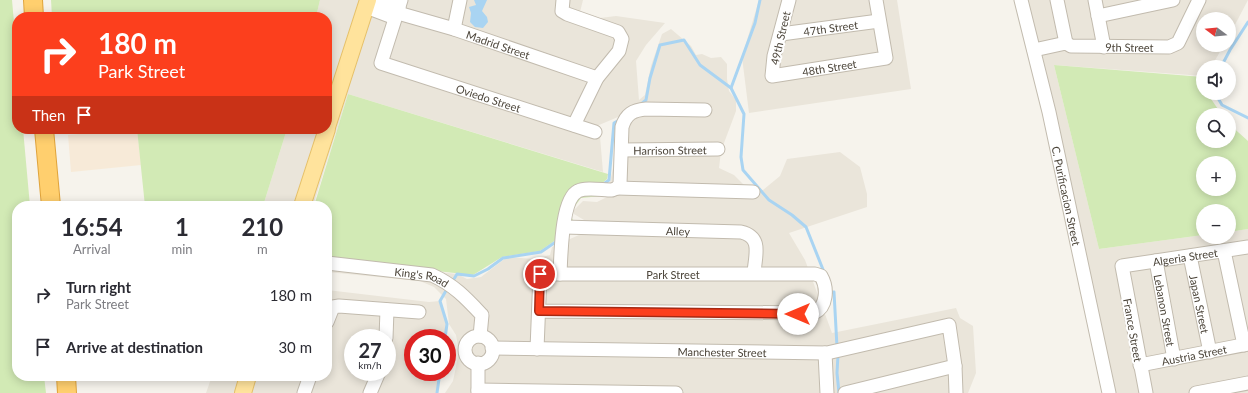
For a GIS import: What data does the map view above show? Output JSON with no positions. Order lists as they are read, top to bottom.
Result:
{
  "streets": {
    "street": [
      "47th Street",
      "49th Street",
      "Madrid Street",
      "9th Street",
      "48th Street",
      "Oviedo Street",
      "Harrison Street",
      "C. Purificacion Street",
      "Alley",
      "Algeria Street",
      "Park Street",
      "King's Road",
      "Japan Street",
      "Lebanon Street",
      "France Street",
      "Manchester Street",
      "Austria Street"
    ]
  },
  "crossings": [
    ["47th Street", "49th Street"],
    ["47th Street", "48th Street"],
    ["49th Street", "48th Street"],
    ["Madrid Street", "Oviedo Street"],
    ["9th Street", "C. Purificacion Street"],
    ["Alley", "Park Street"],
    ["Algeria Street", "Japan Street"],
    ["Algeria Street", "Lebanon Street"],
    ["Algeria Street", "France Street"],
    ["Park Street", "Manchester Street"],
    ["King's Road", "Manchester Street"],
    ["Japan Street", "Austria Street"],
    ["Lebanon Street", "Austria Street"],
    ["France Street", "Austria Street"]
  ],
  "north": "left",
  "page": {
    "map_buttons": ["+", "−"],
    "turn": ["180 m", "Park Street"],
    "then": "Then",
    "eta": [
      "16:54",
      "Arrival",
      "1",
      "min",
      "210",
      "m"
    ],
    "list": [
      {
        "name": "Turn right",
        "note": "Park Street",
        "value": "180 m"
      },
      {
        "name": "Arrive at destination",
        "value": "30 m"
      }
    ],
    "speed": "27 km/h",
    "limit": "30"
  }
}
